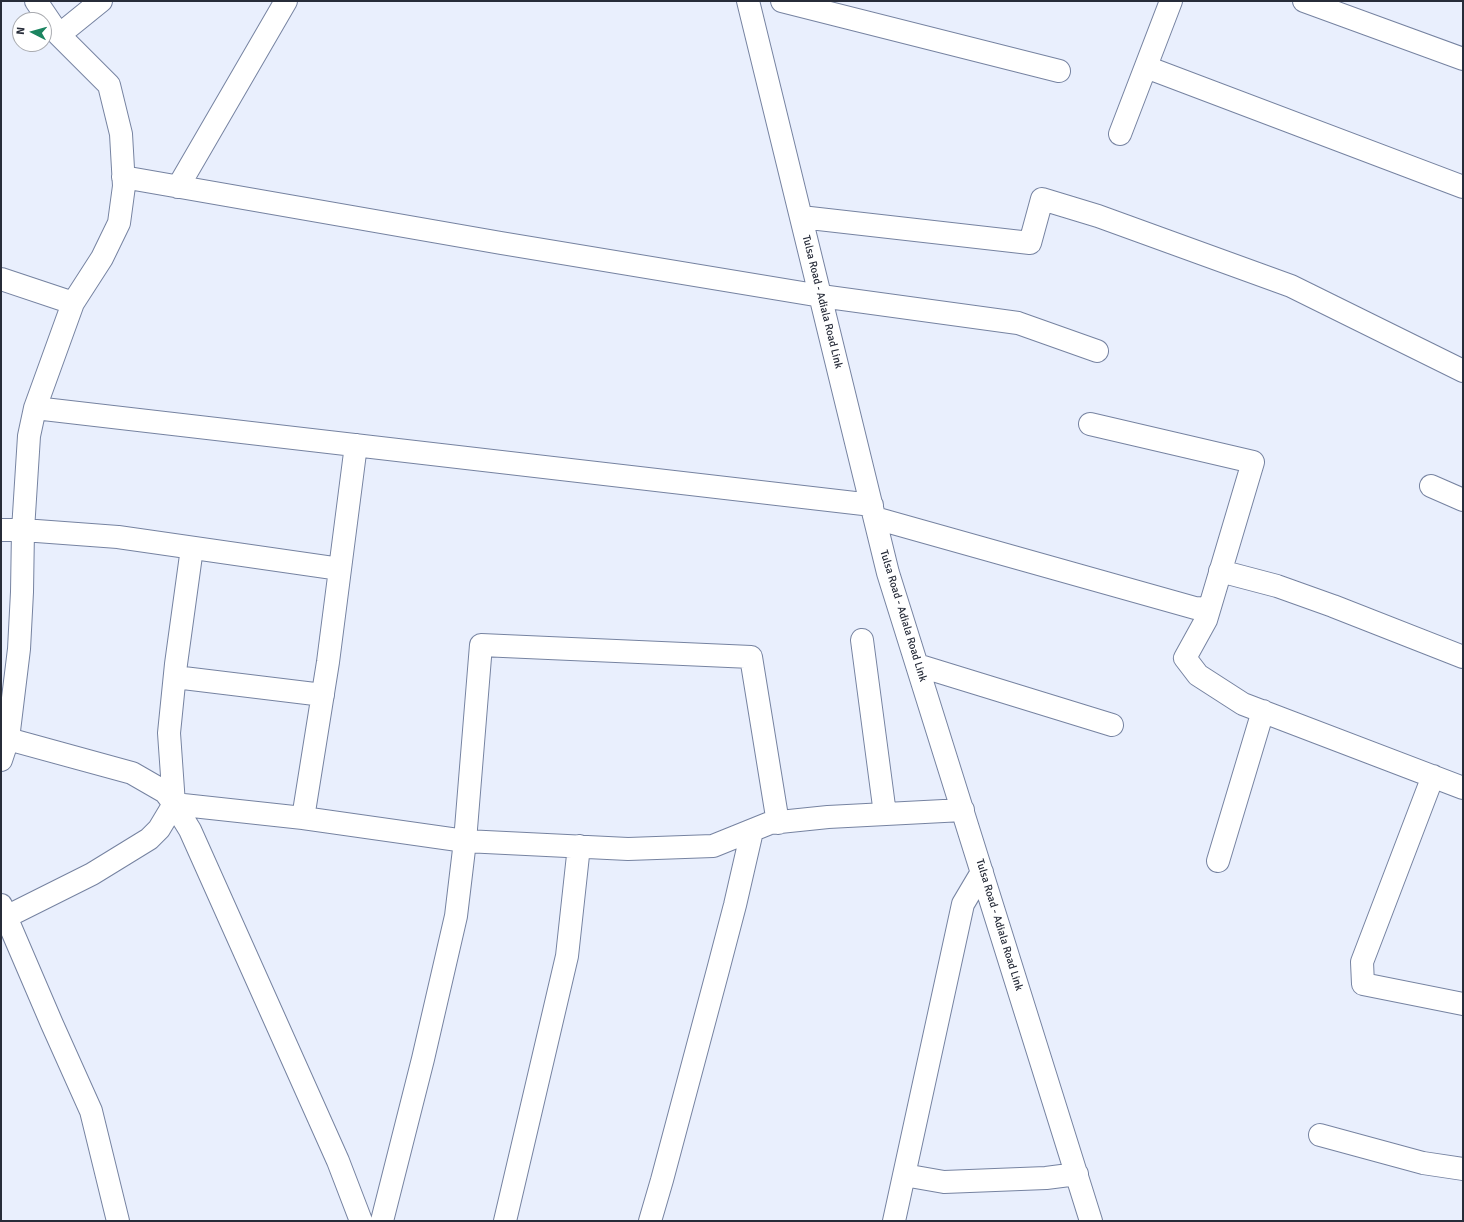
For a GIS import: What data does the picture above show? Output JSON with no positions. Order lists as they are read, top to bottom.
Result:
{
  "streets": {
    "street": ["Tulsa Road - Adiala Road Link"]
  },
  "north": "left"
}
